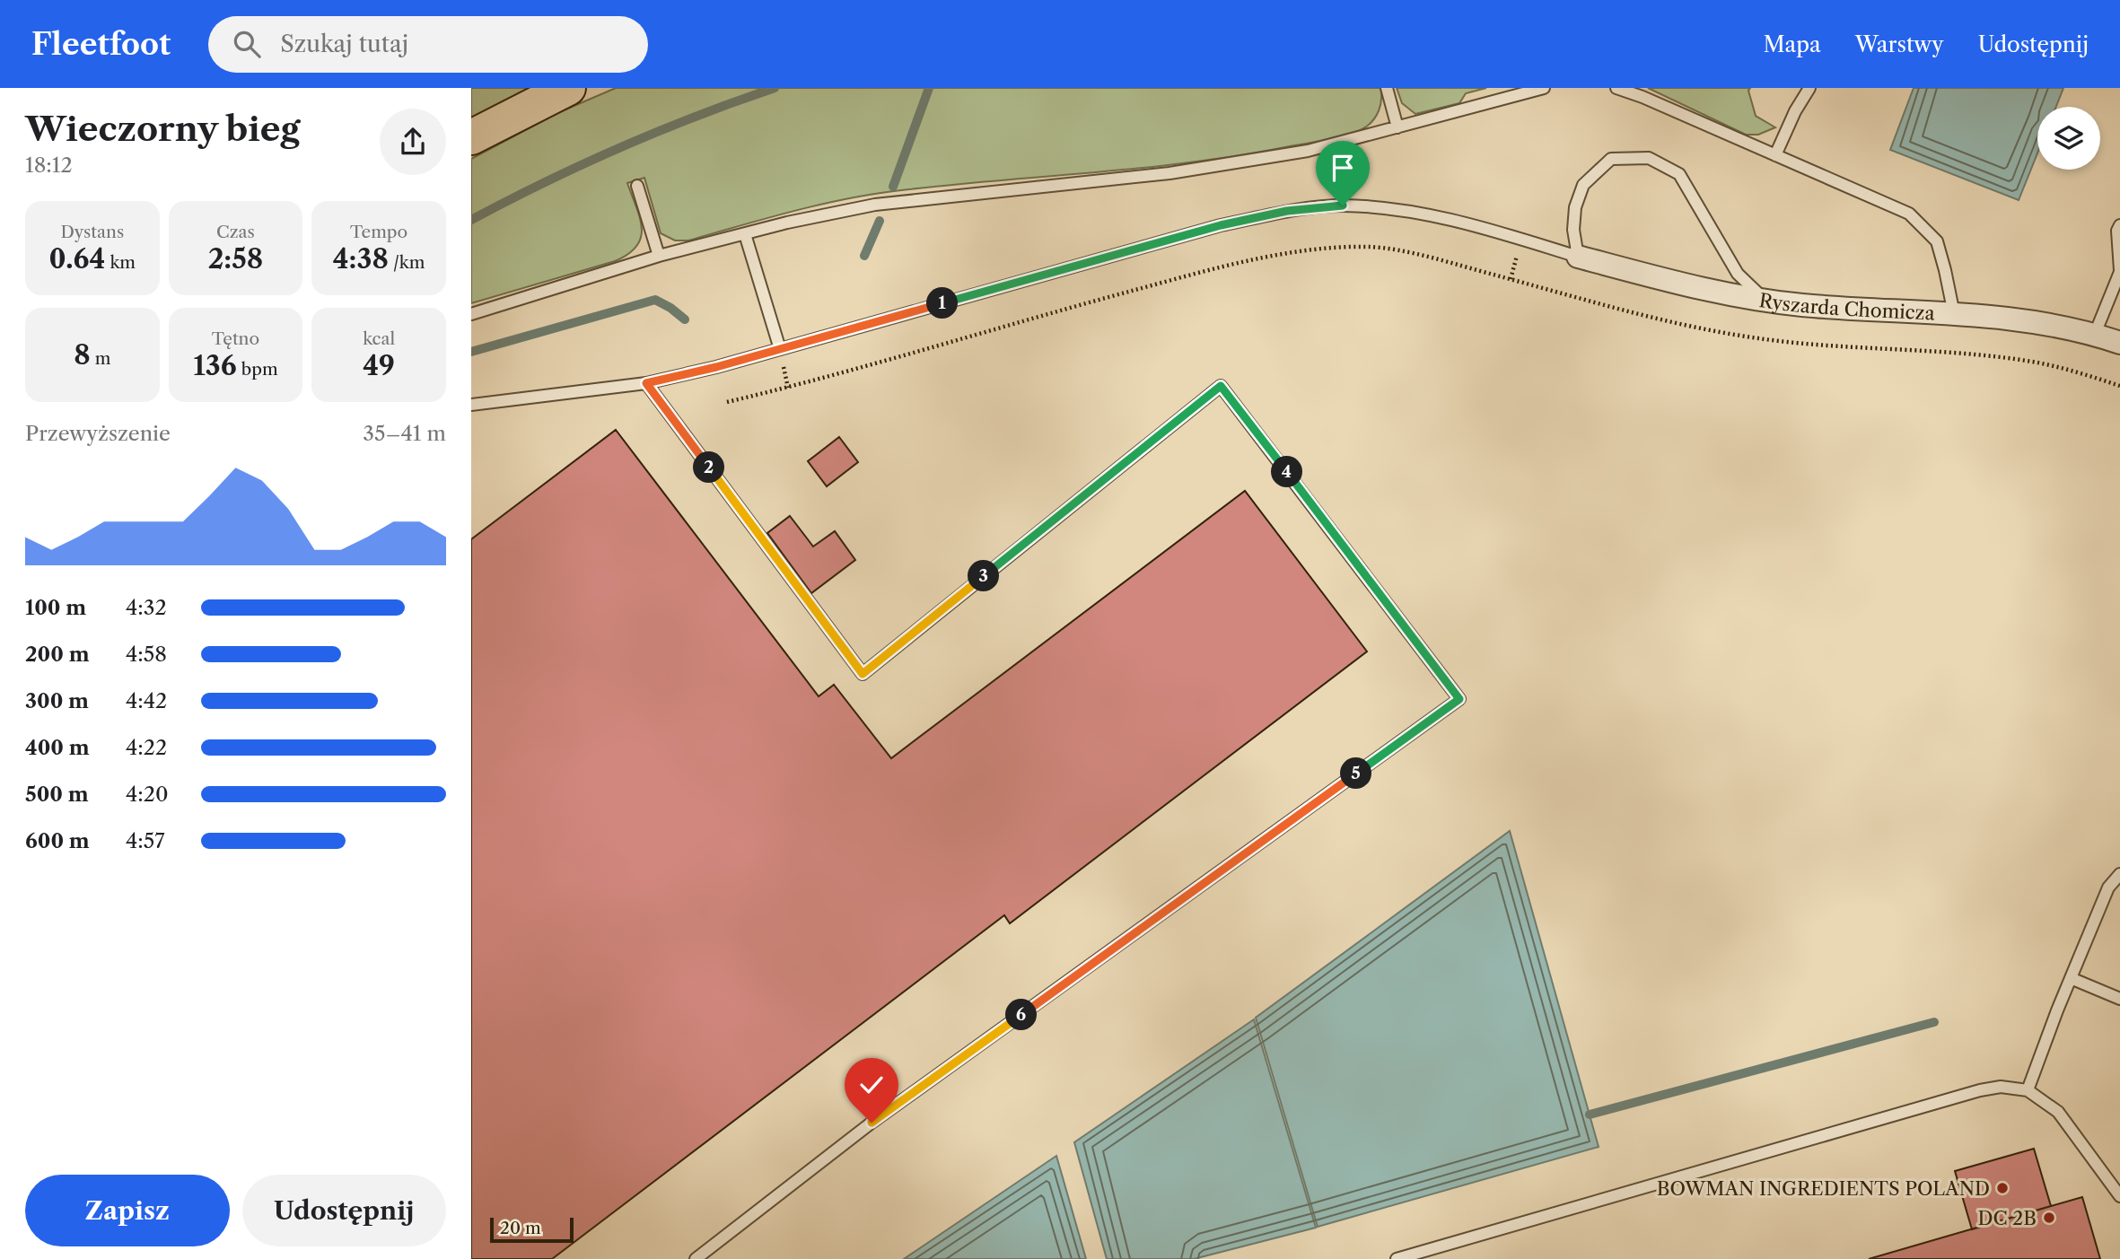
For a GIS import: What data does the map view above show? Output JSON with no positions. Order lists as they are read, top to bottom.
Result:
{
  "streets": {
    "street": ["Ryszarda Chomicza"]
  },
  "places": ["BOWMAN INGREDIENTS POLAND", "DC 2B"],
  "scale_bar": "20 m",
  "page": {
    "header": "Fleetfoot",
    "search": "Szukaj tutaj",
    "nav": ["Mapa", "Warstwy", "Udostępnij"],
    "heading": ["Wieczorny bieg", "18:12"],
    "stats": [
      ["Dystans", "0.64 km"],
      ["Czas", "2:58"],
      ["Tempo", "4:38 /km"],
      ["8 m"],
      ["Tętno", "136 bpm"],
      ["kcal", "49"]
    ],
    "pins": [
      "1",
      "2",
      "4",
      "3",
      "5",
      "6"
    ],
    "chart": ["Przewyższenie", "35–41 m"],
    "list": [
      {
        "name": "100 m",
        "note": "4:32"
      },
      {
        "name": "200 m",
        "note": "4:58"
      },
      {
        "name": "300 m",
        "note": "4:42"
      },
      {
        "name": "400 m",
        "note": "4:22"
      },
      {
        "name": "500 m",
        "note": "4:20"
      },
      {
        "name": "600 m",
        "note": "4:57"
      }
    ],
    "buttons": ["Zapisz", "Udostępnij"],
    "scale": "20 m"
  }
}
